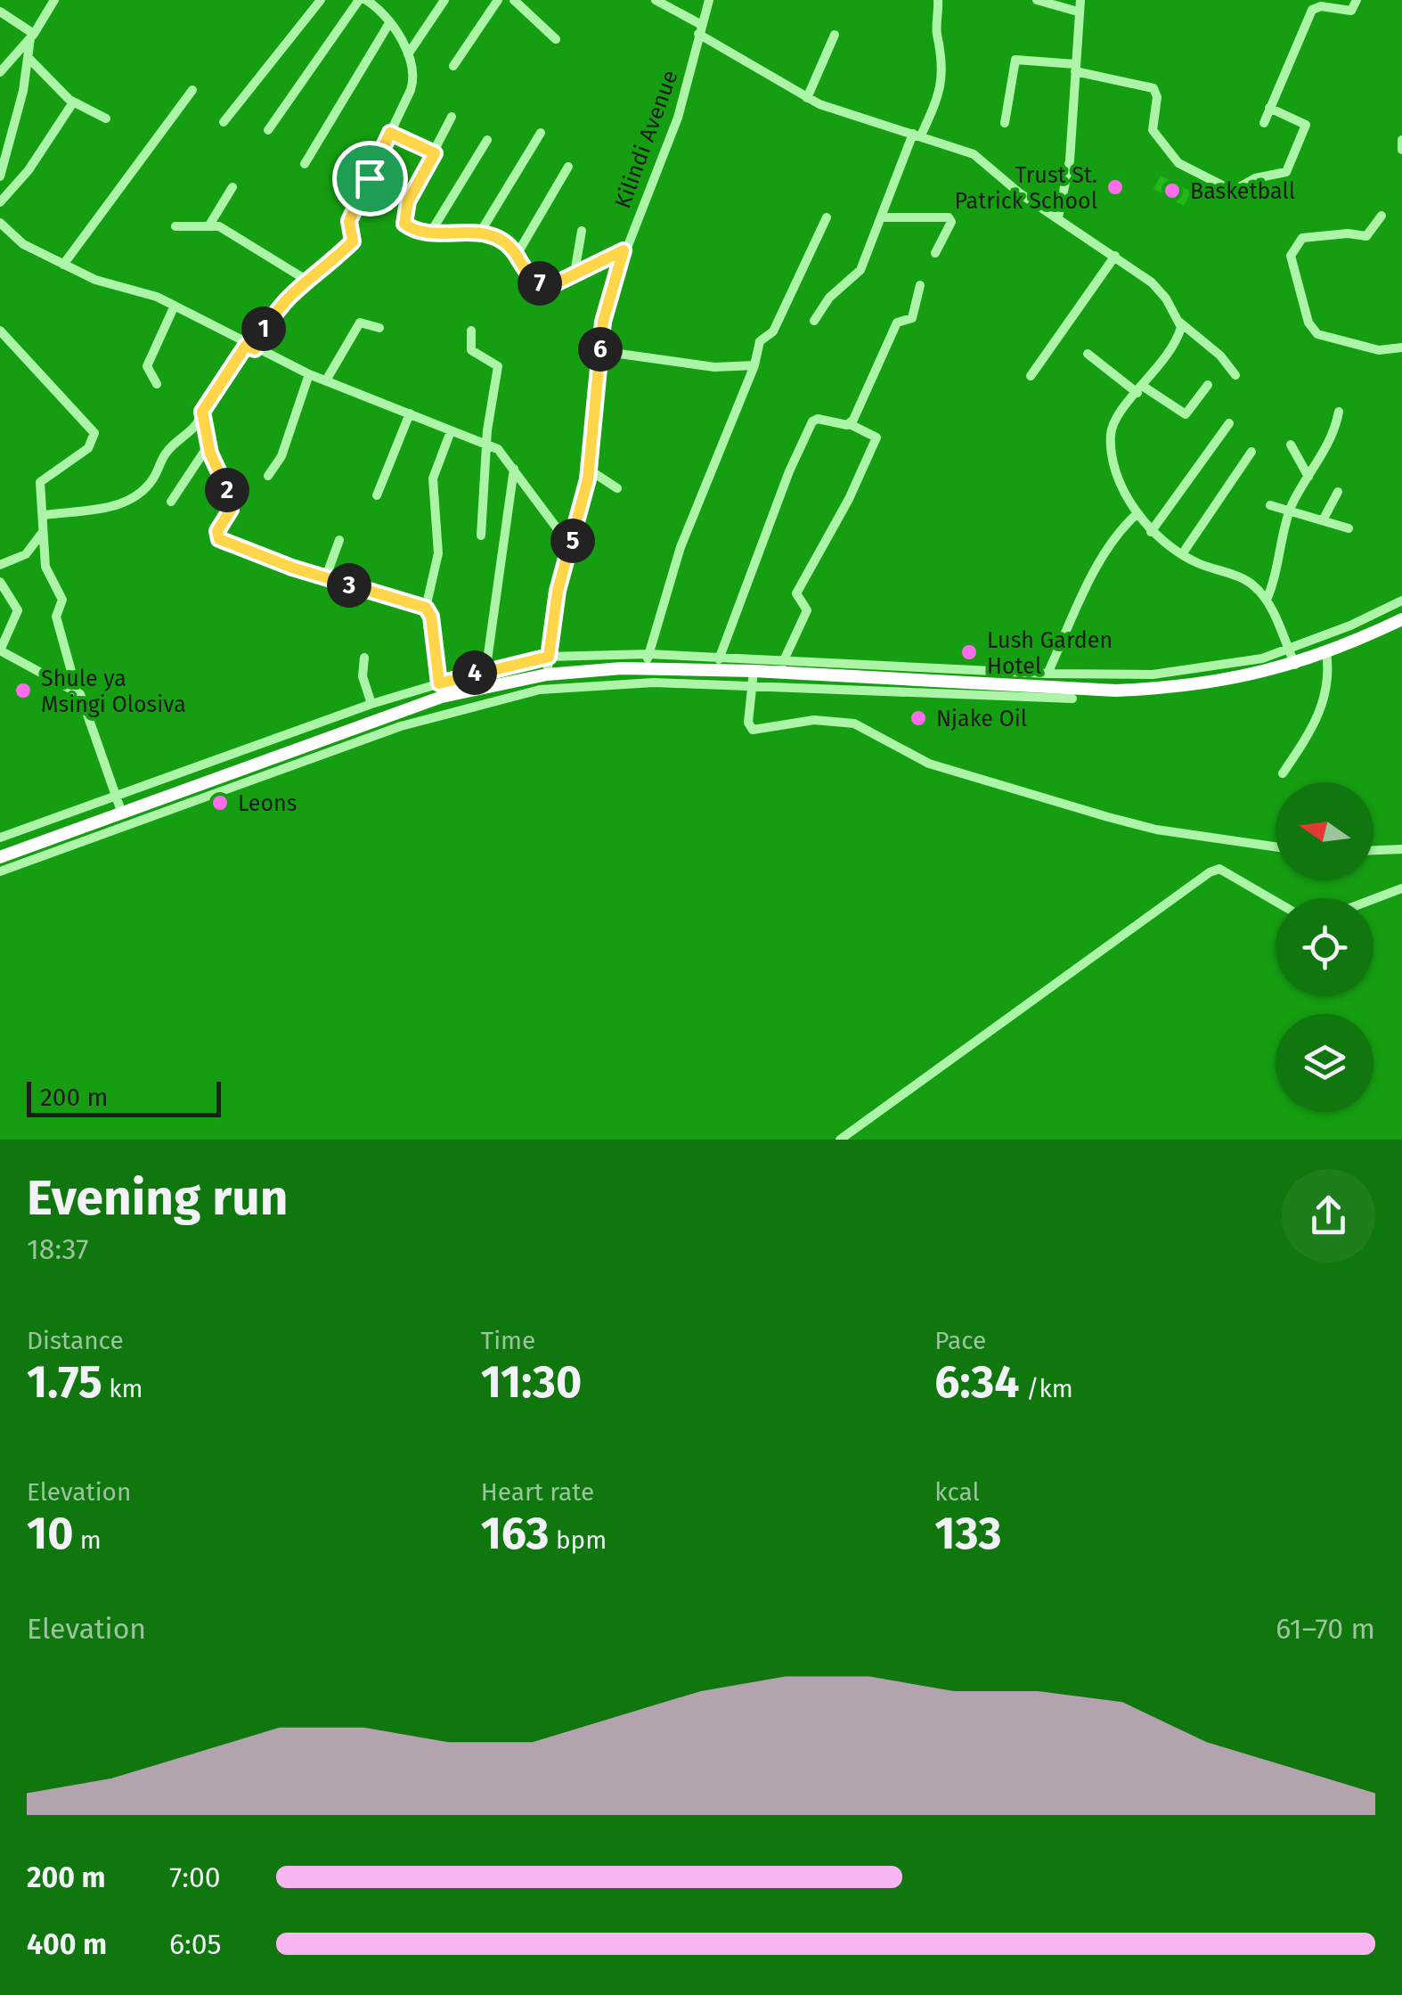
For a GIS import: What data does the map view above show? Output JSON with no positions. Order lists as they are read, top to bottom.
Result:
{
  "streets": {
    "street": ["Kilindi Avenue"]
  },
  "places": [
    "Trust St. Patrick School",
    "Basketball",
    "Lush Garden Hotel",
    "Shule ya Msingi Olosiva",
    "Njake Oil",
    "Leons"
  ],
  "scale_bar": "200 m",
  "north": "left",
  "page": {
    "pins": [
      "7",
      "1",
      "6",
      "2",
      "5",
      "3",
      "4"
    ],
    "scale": "200 m",
    "heading": ["Evening run", "18:37"],
    "stats": [
      ["Distance", "1.75 km"],
      ["Time", "11:30"],
      ["Pace", "6:34 /km"],
      ["Elevation", "10 m"],
      ["Heart rate", "163 bpm"],
      ["kcal", "133"]
    ],
    "chart": ["Elevation", "61–70 m"],
    "list": [
      {
        "name": "200 m",
        "note": "7:00"
      },
      {
        "name": "400 m",
        "note": "6:05"
      }
    ]
  }
}
